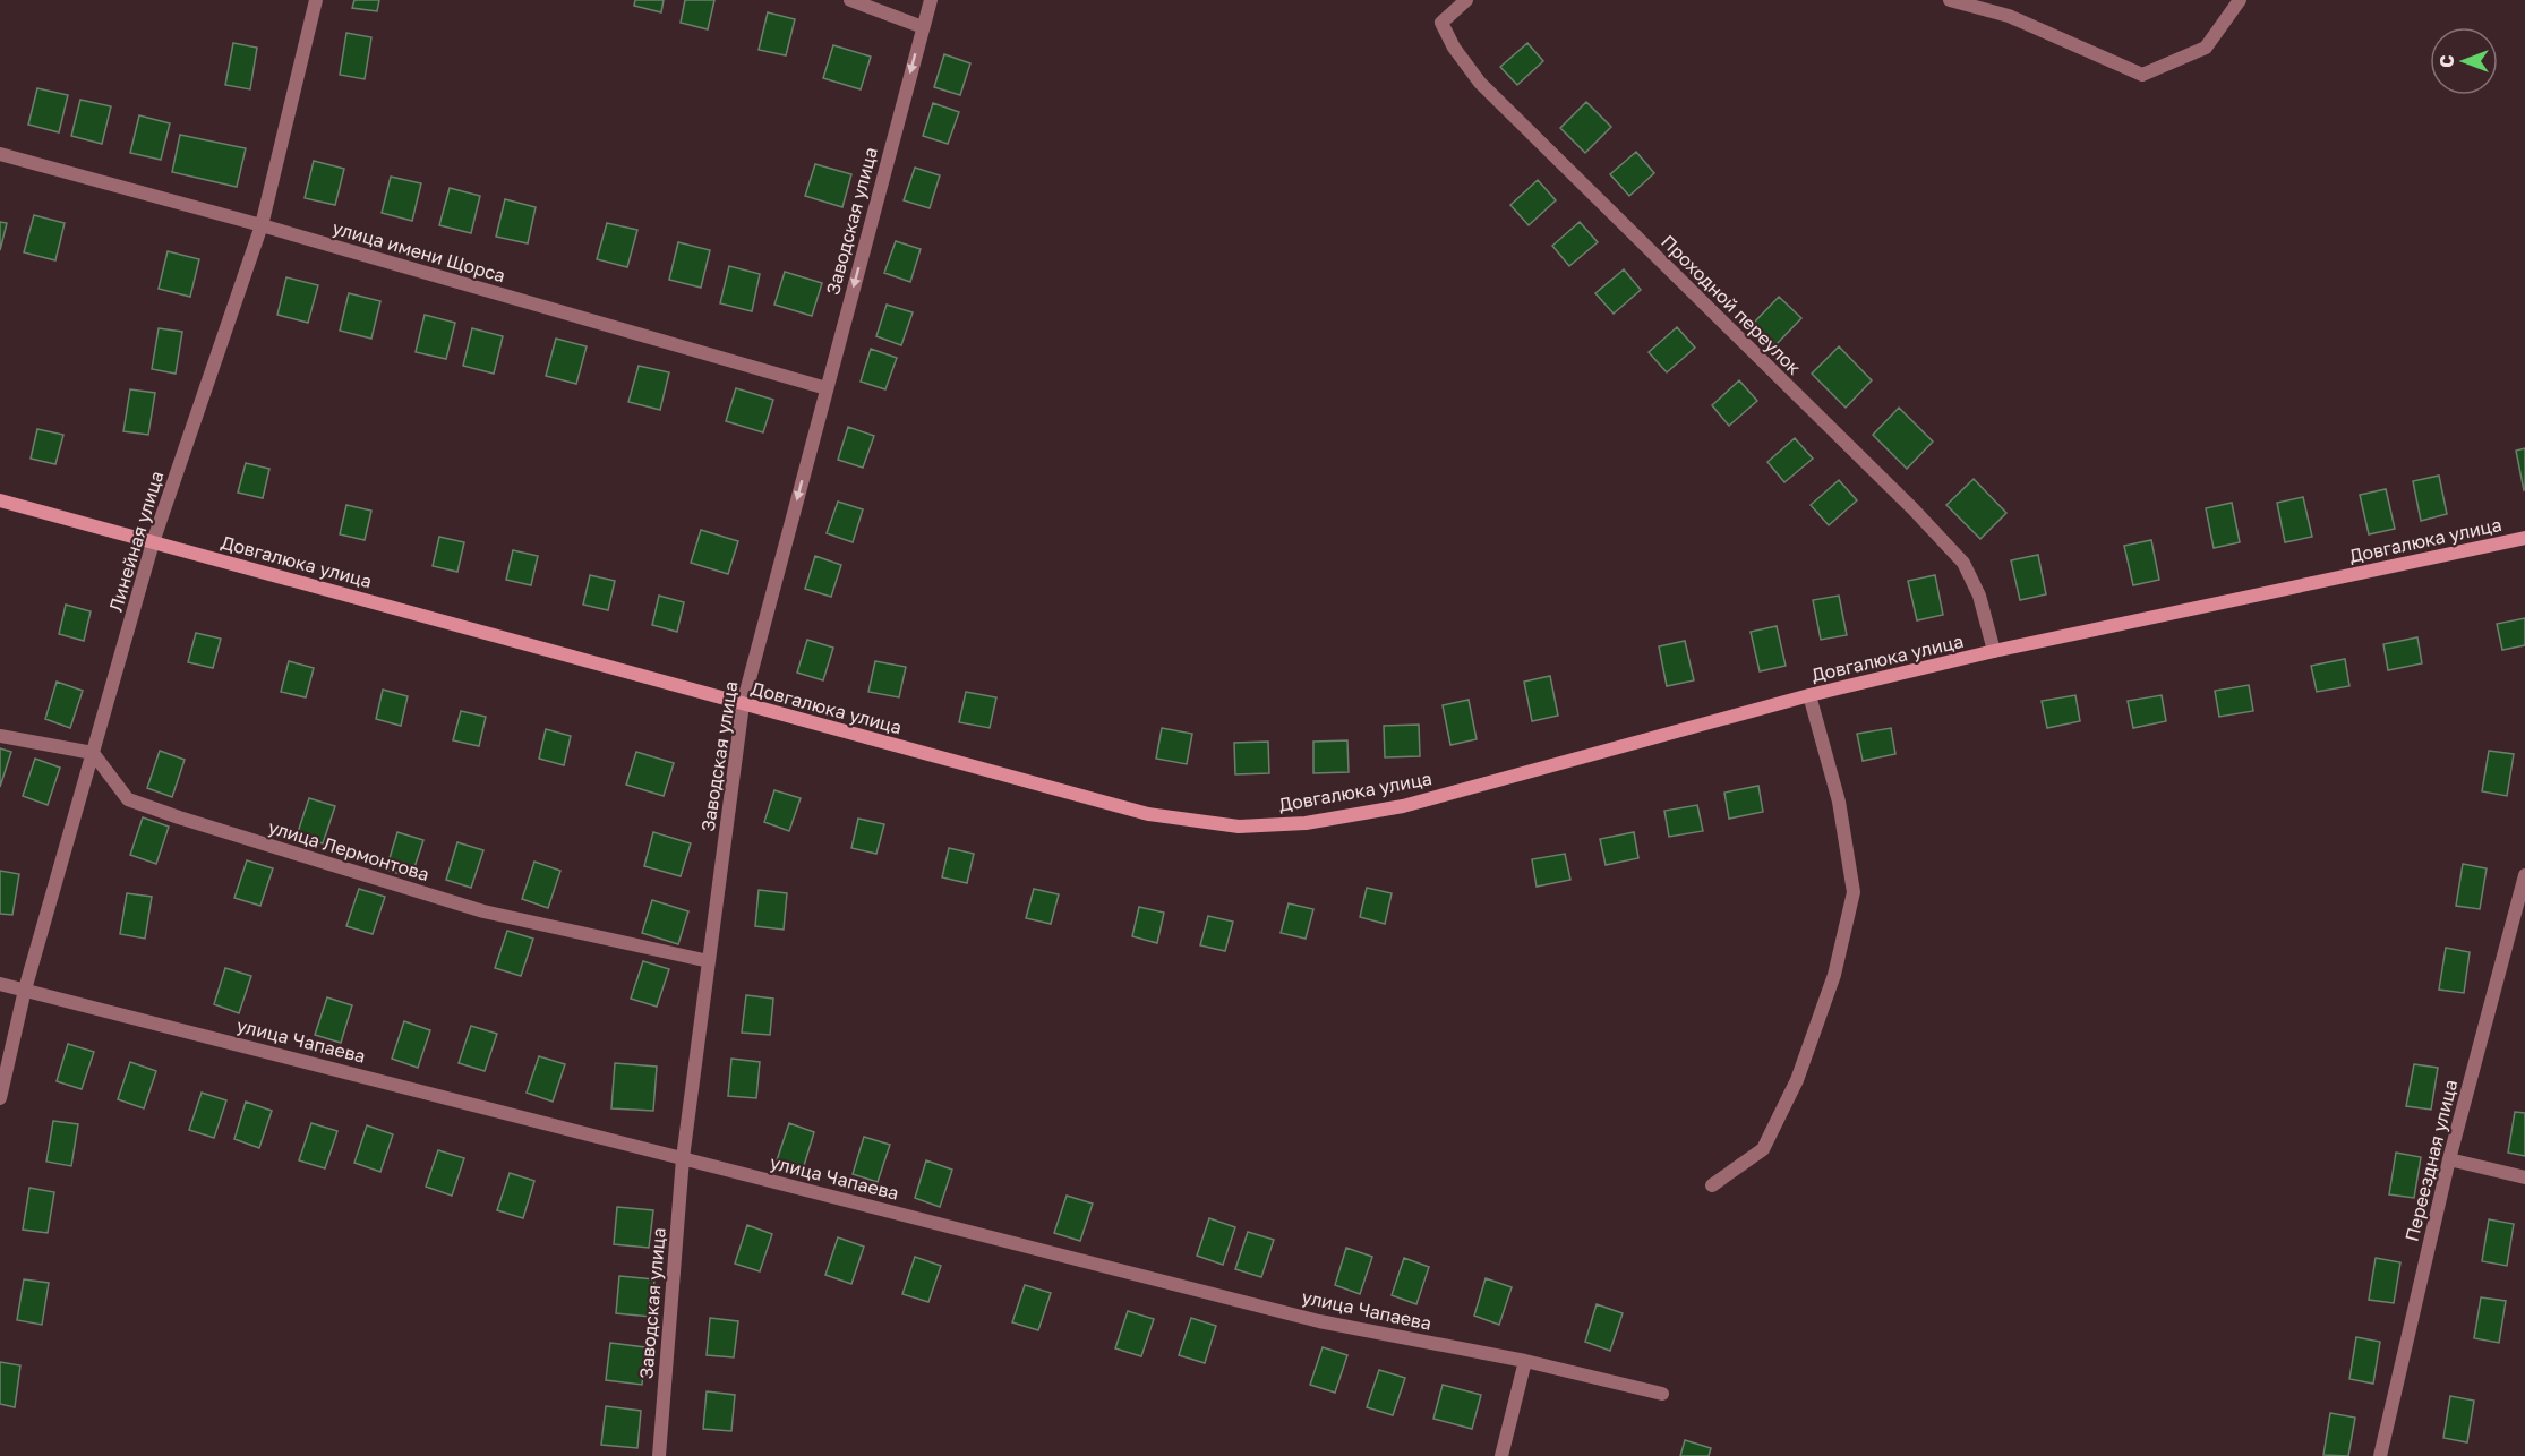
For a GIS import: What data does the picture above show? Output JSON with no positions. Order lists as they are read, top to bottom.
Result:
{
  "streets": {
    "street": [
      "Заводская улица",
      "улица имени Щорса",
      "Проходной переулок",
      "Довгалюка улица",
      "Линейная улица",
      "улица Лермонтова",
      "улица Чапаева",
      "Переездная улица"
    ]
  },
  "crossings": [
    ["Заводская улица", "улица имени Щорса"],
    ["Заводская улица", "Довгалюка улица"],
    ["Заводская улица", "улица Лермонтова"],
    ["Заводская улица", "улица Чапаева"],
    ["улица имени Щорса", "Линейная улица"],
    ["Проходной переулок", "Довгалюка улица"],
    ["Довгалюка улица", "Линейная улица"],
    ["Линейная улица", "улица Лермонтова"],
    ["Линейная улица", "улица Чапаева"]
  ],
  "one_way": ["Заводская улица"],
  "north": "left"
}
